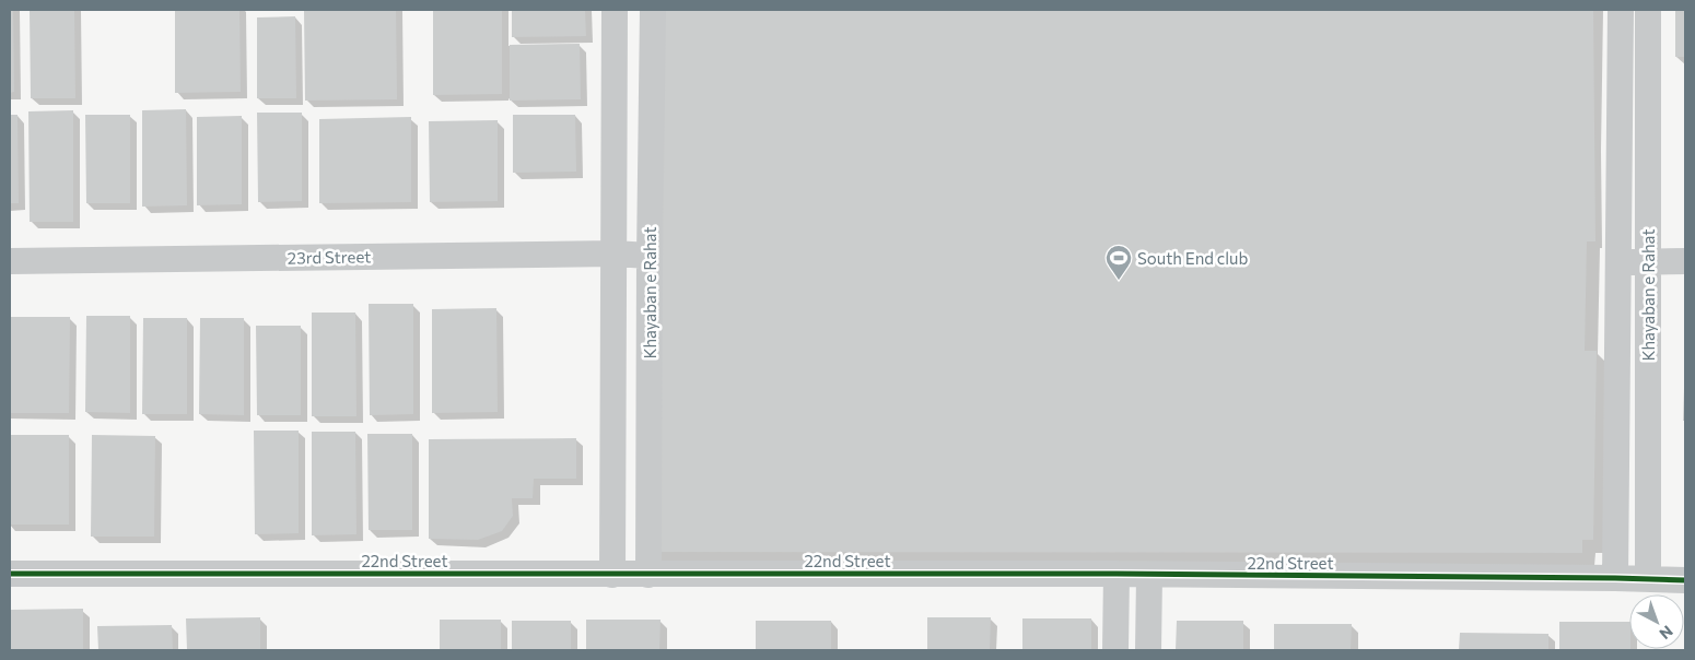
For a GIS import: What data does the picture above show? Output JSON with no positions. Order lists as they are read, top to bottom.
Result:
{
  "streets": {
    "street": ["23rd Street", "Khayaban e Rahat", "22nd Street"]
  },
  "crossings": [
    ["23rd Street", "Khayaban e Rahat"],
    ["Khayaban e Rahat", "22nd Street"]
  ],
  "places": {
    "sports": ["South End club"]
  },
  "north": "bottom right"
}
